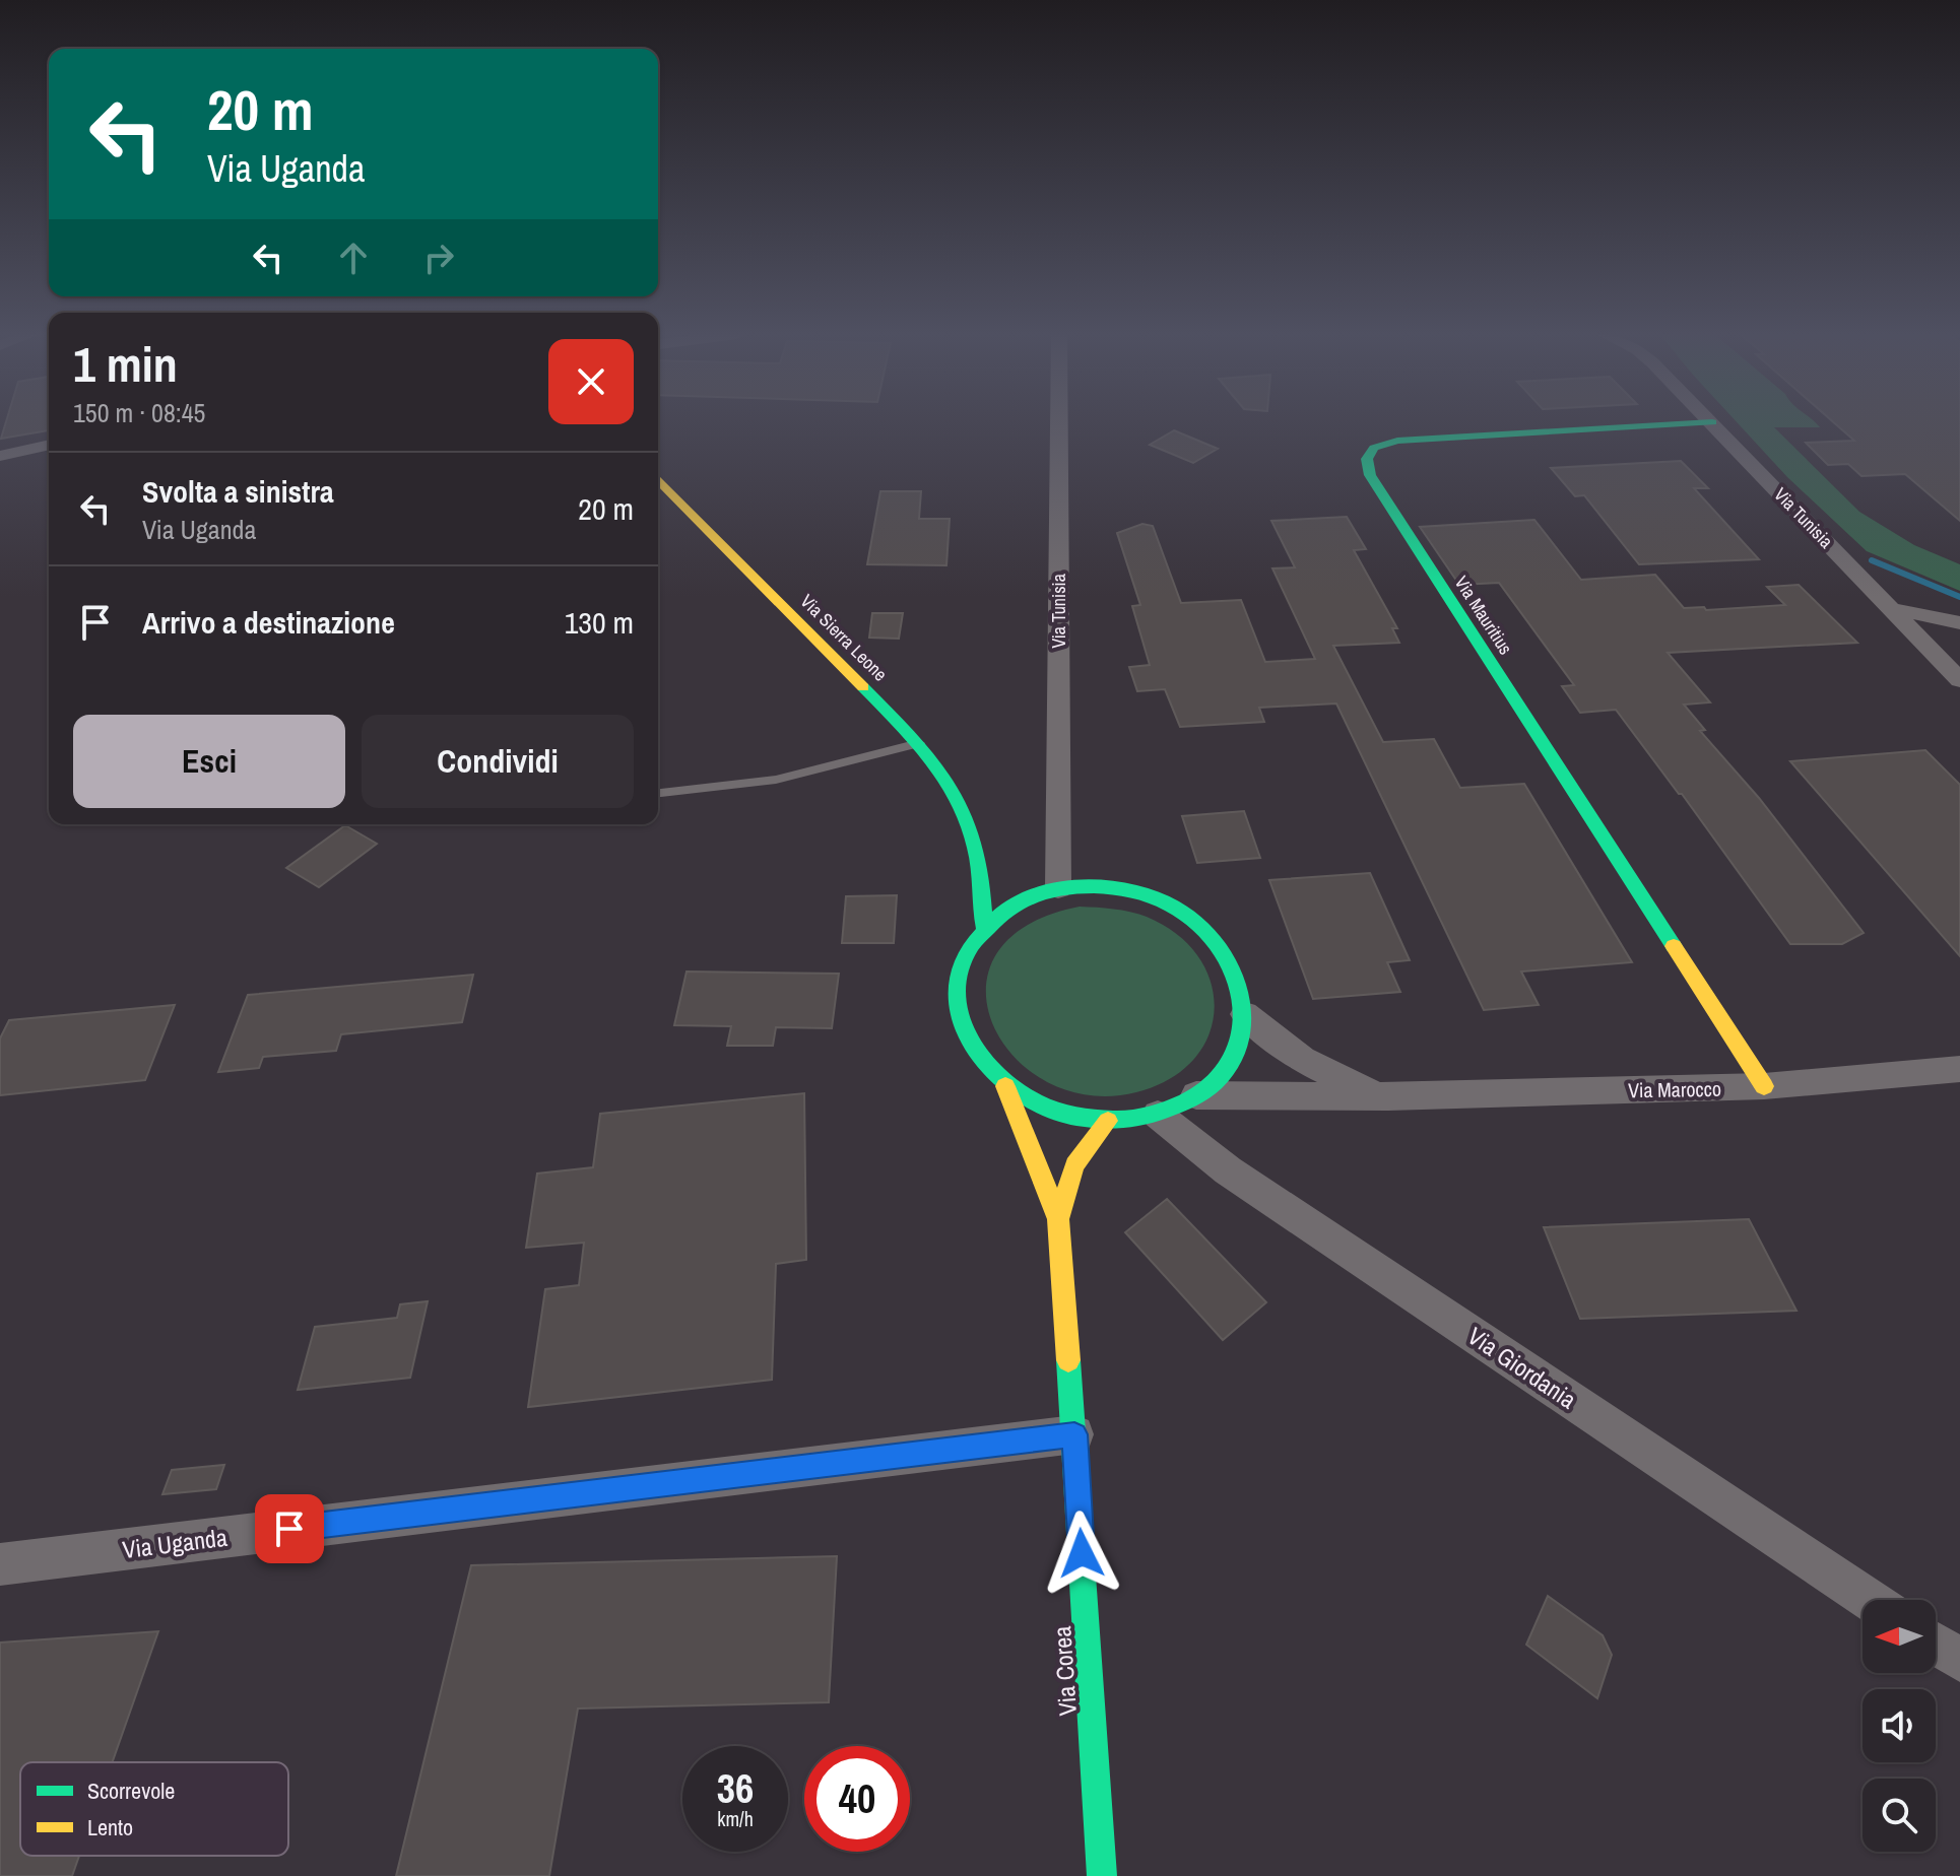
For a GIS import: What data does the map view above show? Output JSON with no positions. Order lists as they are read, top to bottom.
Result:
{
  "streets": {
    "street": [
      "Via Tunisia",
      "Via Mauritius",
      "Via Sierra Leone",
      "Via Marocco",
      "Via Giordania",
      "Via Uganda",
      "Via Corea"
    ]
  },
  "crossings": [
    ["Via Tunisia", "Via Mauritius"],
    ["Via Tunisia", "Via Sierra Leone"],
    ["Via Tunisia", "Via Marocco"],
    ["Via Tunisia", "Via Giordania"],
    ["Via Mauritius", "Via Marocco"],
    ["Via Sierra Leone", "Via Marocco"],
    ["Via Sierra Leone", "Via Giordania"],
    ["Via Marocco", "Via Giordania"],
    ["Via Uganda", "Via Corea"]
  ],
  "legend": ["Scorrevole", "Lento"],
  "north": "left",
  "page": {
    "turn": ["20 m", "Via Uganda"],
    "heading": ["1 min", "150 m · 08:45"],
    "list": [
      {
        "name": "Svolta a sinistra",
        "note": "Via Uganda",
        "value": "20 m"
      },
      {
        "name": "Arrivo a destinazione",
        "value": "130 m"
      }
    ],
    "buttons": ["Esci", "Condividi"],
    "speed": "36 km/h",
    "limit": "40"
  }
}
